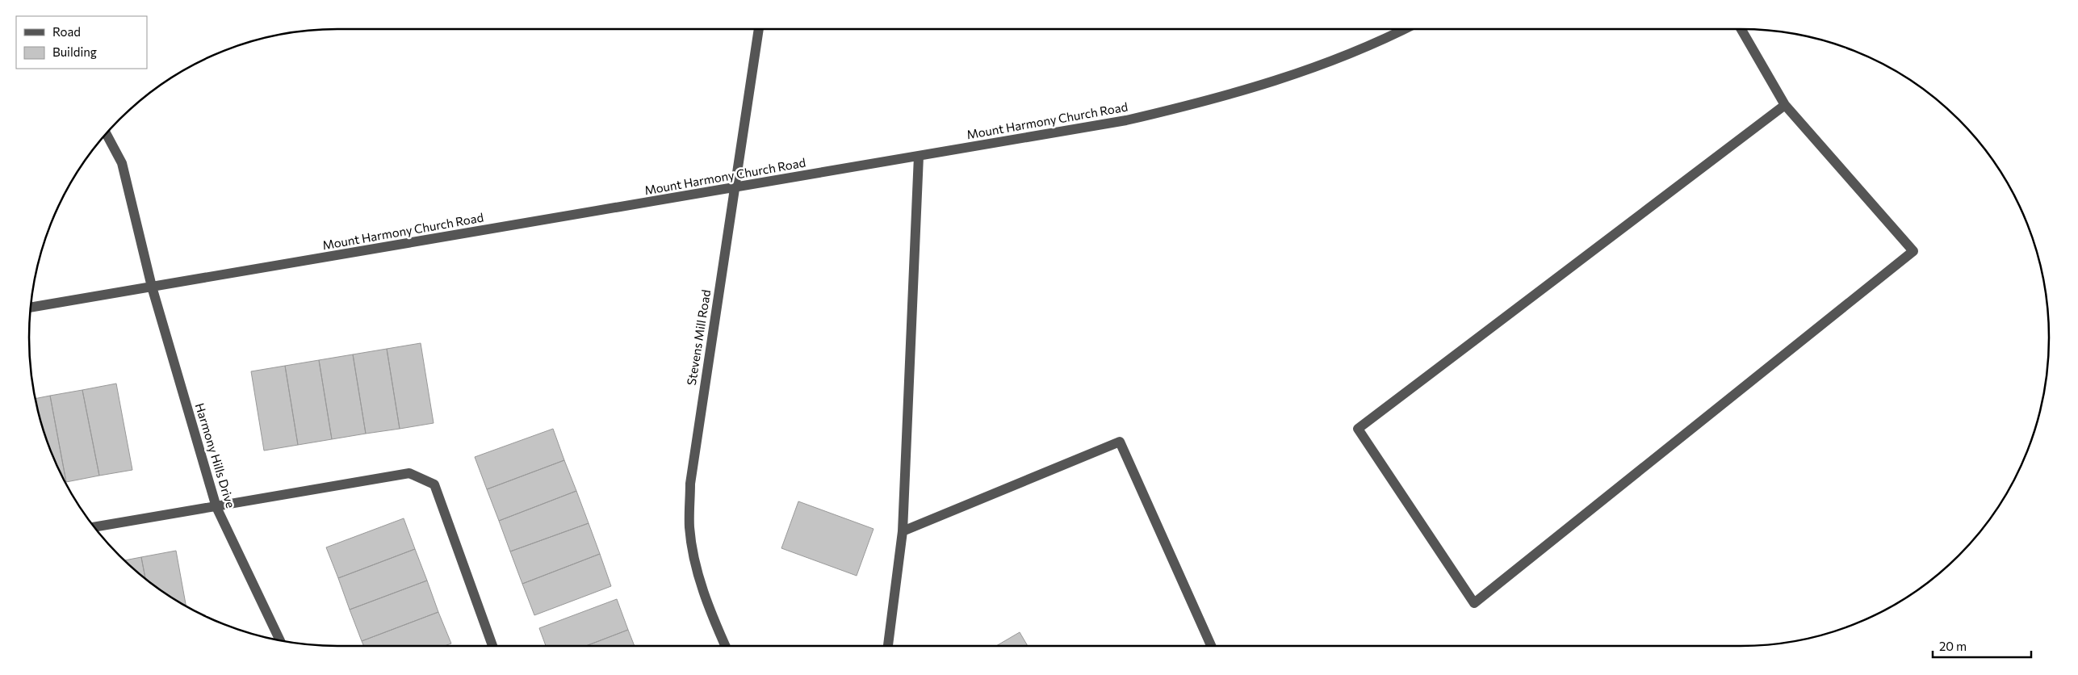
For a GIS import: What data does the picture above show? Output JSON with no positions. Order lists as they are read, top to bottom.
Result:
{
  "streets": {
    "street": ["Mount Harmony Church Road", "Stevens Mill Road", "Harmony Hills Drive"]
  },
  "crossings": [
    ["Mount Harmony Church Road", "Stevens Mill Road"],
    ["Mount Harmony Church Road", "Harmony Hills Drive"]
  ],
  "legend": ["Road", "Building"],
  "scale_bar": "20 m"
}
